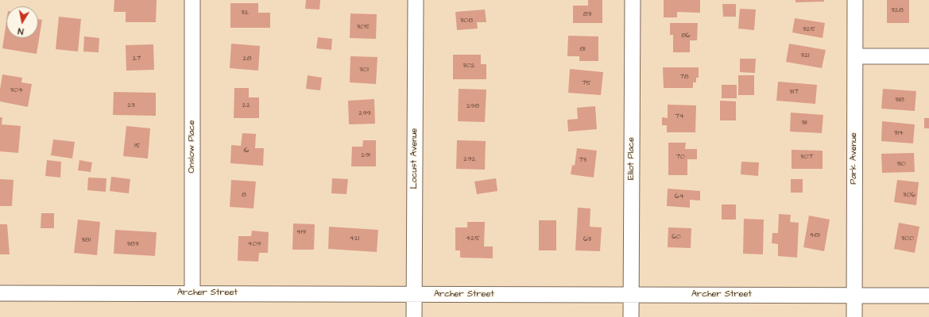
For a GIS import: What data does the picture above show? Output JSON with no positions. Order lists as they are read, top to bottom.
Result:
{
  "streets": {
    "street": [
      "Onslow Place",
      "Locust Avenue",
      "Elliot Place",
      "Park Avenue",
      "Archer Street"
    ]
  },
  "crossings": [
    ["Onslow Place", "Archer Street"],
    ["Locust Avenue", "Archer Street"],
    ["Elliot Place", "Archer Street"],
    ["Park Avenue", "Archer Street"]
  ],
  "house_numbers": [
    "328",
    "32",
    "83",
    "308",
    "305",
    "325",
    "86",
    "81",
    "321",
    "27",
    "28",
    "302",
    "301",
    "78",
    "75",
    "304",
    "317",
    "318",
    "23",
    "22",
    "298",
    "299",
    "74",
    "311",
    "314",
    "15",
    "16",
    "291",
    "70",
    "307",
    "292",
    "73",
    "310",
    "8",
    "306",
    "64",
    "419",
    "481",
    "60",
    "421",
    "425",
    "300",
    "63",
    "381",
    "383",
    "409"
  ],
  "north": "bottom"
}
